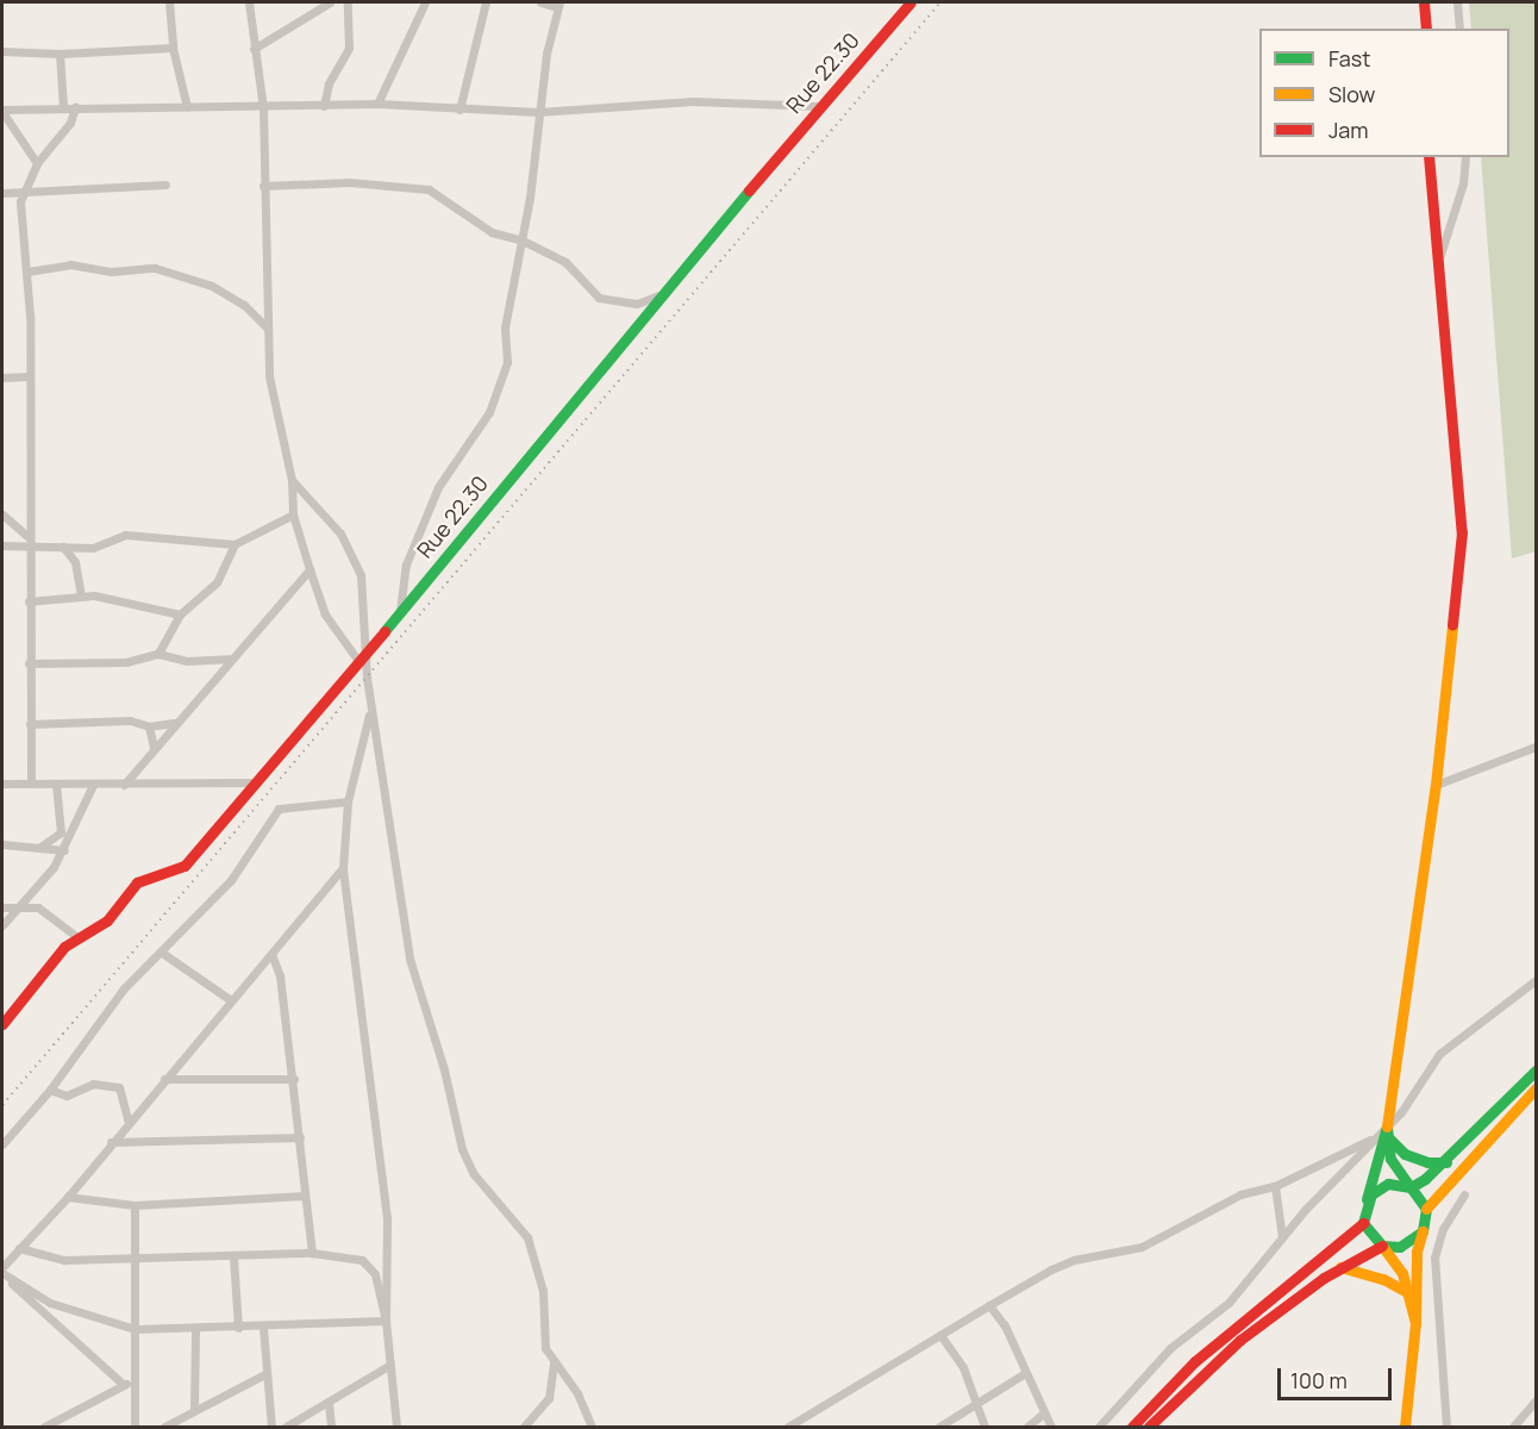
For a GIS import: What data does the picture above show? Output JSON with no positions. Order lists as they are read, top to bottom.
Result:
{
  "streets": {
    "street": ["Rue 22.30"]
  },
  "legend": ["Fast", "Slow", "Jam"],
  "scale_bar": "100 m"
}
